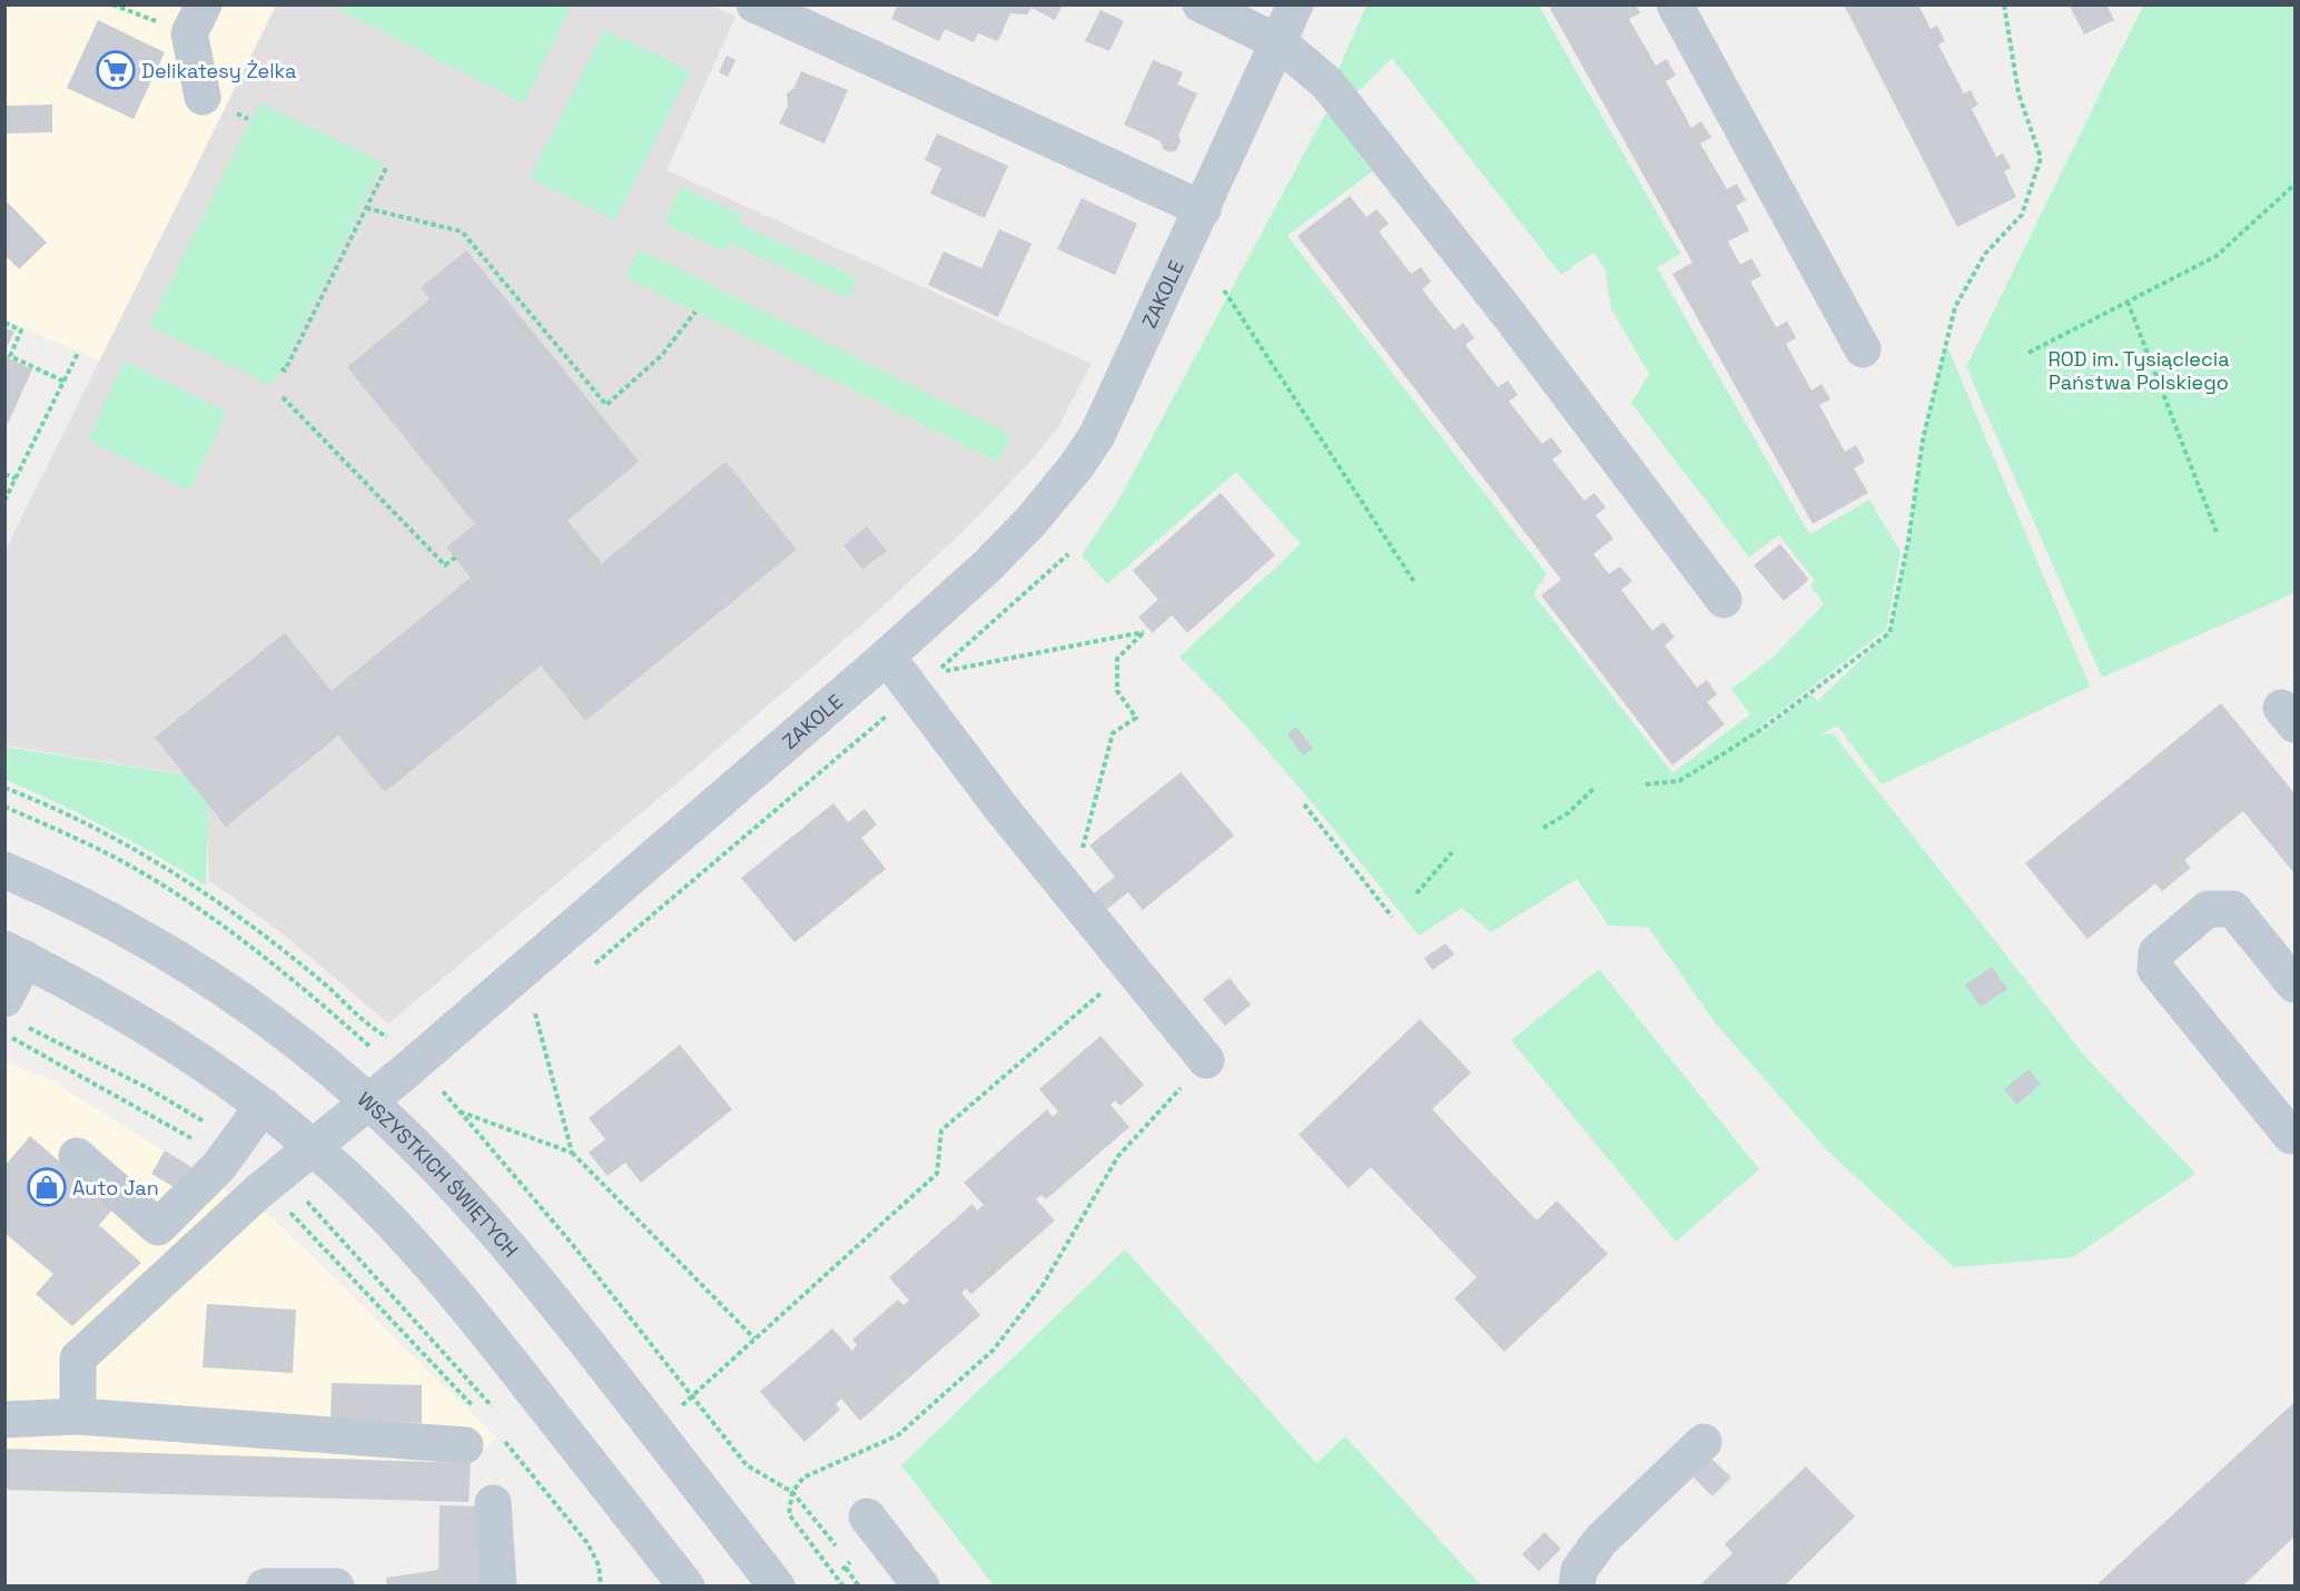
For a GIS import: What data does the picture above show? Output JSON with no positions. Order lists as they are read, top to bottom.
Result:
{
  "streets": {
    "street": ["ZAKOLE", "WSZYSTKICH ŚWIĘTYCH"]
  },
  "crossings": [
    ["ZAKOLE", "WSZYSTKICH ŚWIĘTYCH"]
  ],
  "parks": ["ROD im. Tysiąclecia Państwa Polskiego"],
  "places": {
    "supermarket": ["Delikatesy Żelka"],
    "shop": ["Auto Jan"]
  }
}
